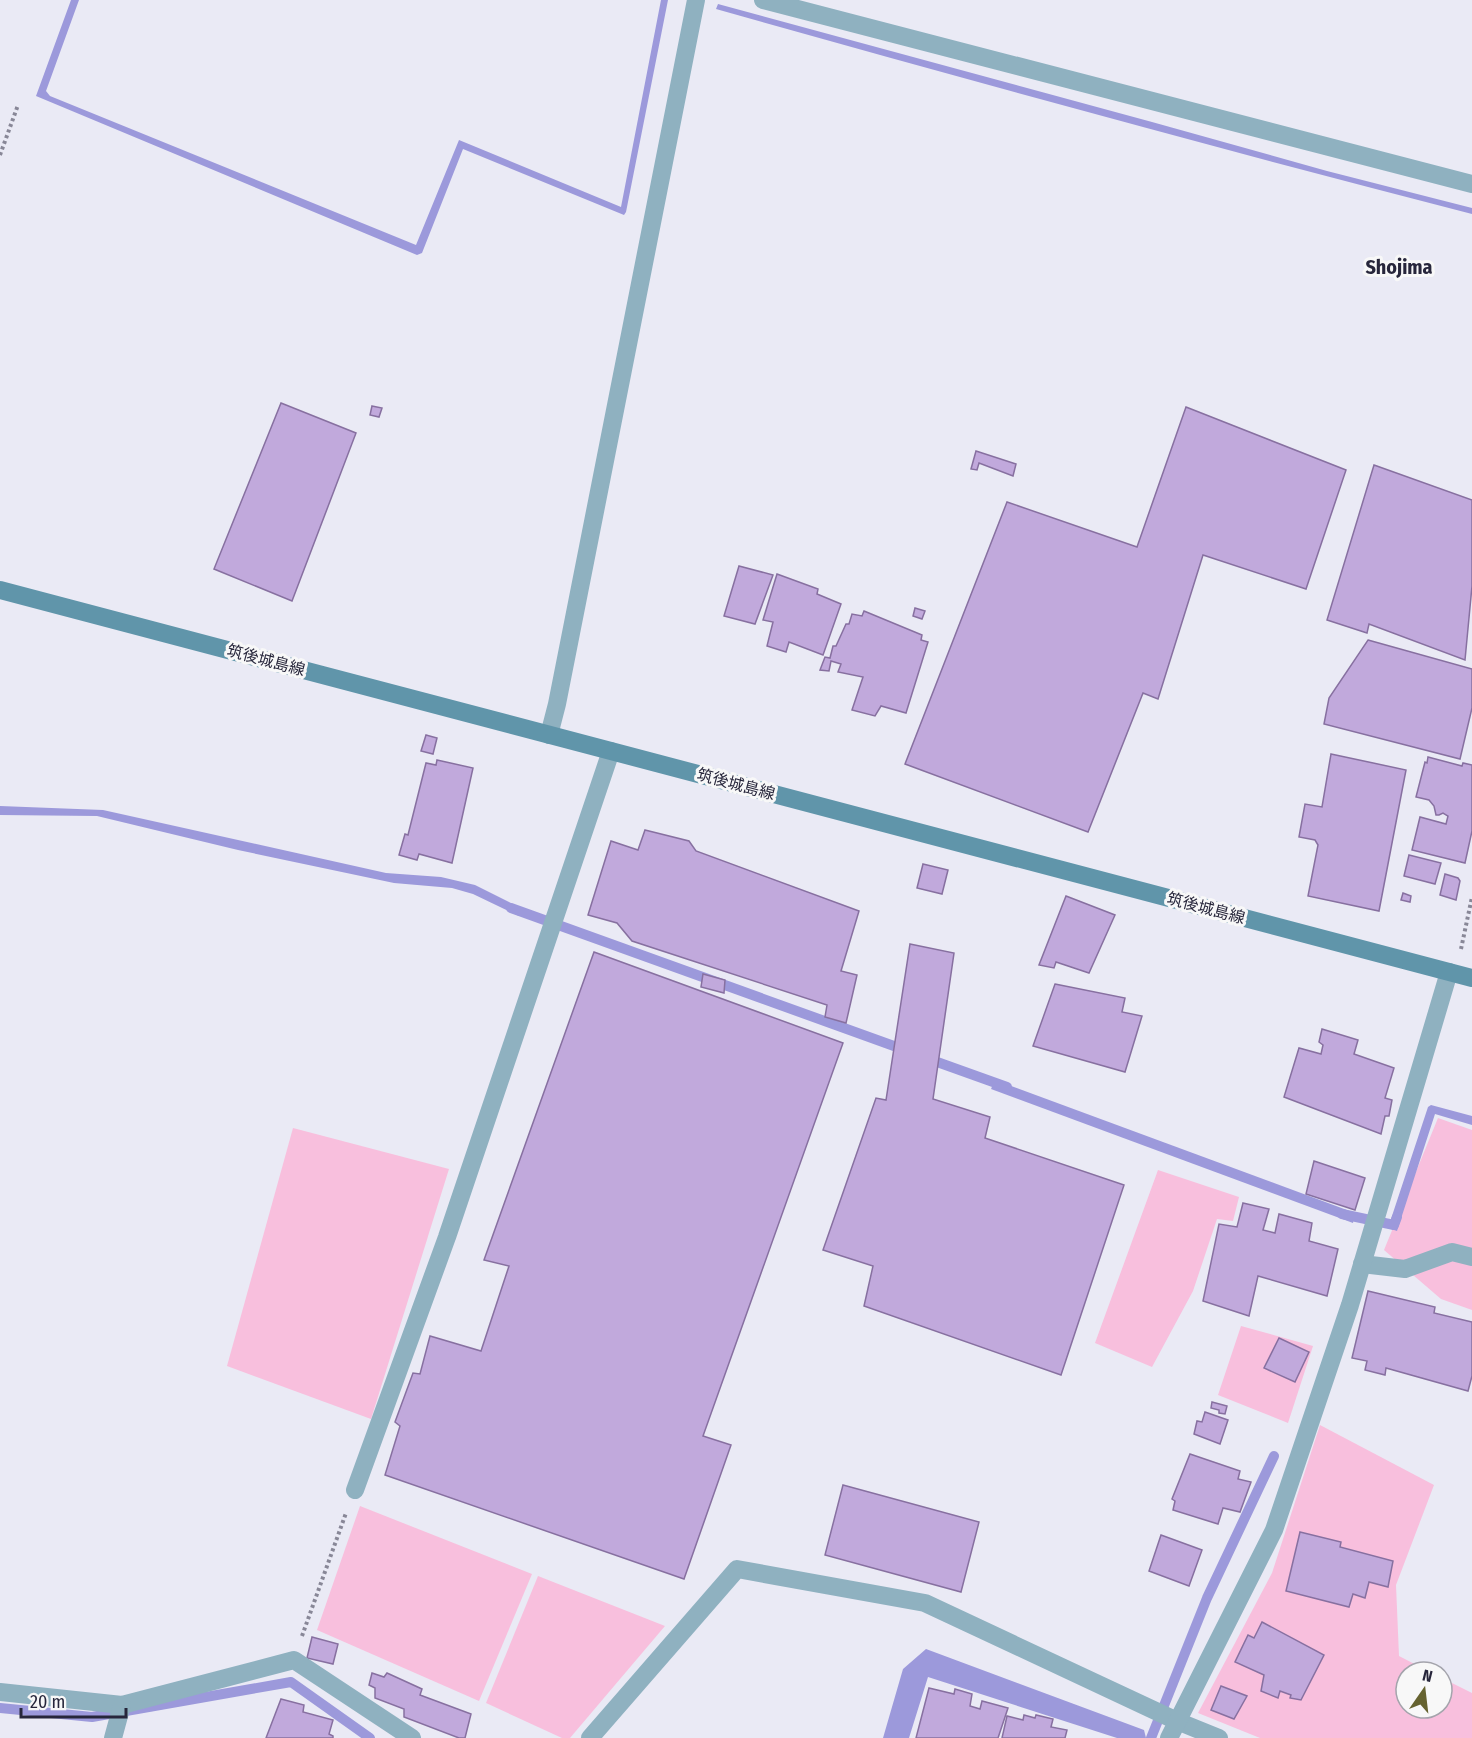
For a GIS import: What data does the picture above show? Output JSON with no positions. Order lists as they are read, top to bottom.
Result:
{
  "streets": {
    "main road": ["筑後城島線"]
  },
  "districts": ["Shojima"],
  "scale_bar": "20 m",
  "north": "top"
}
